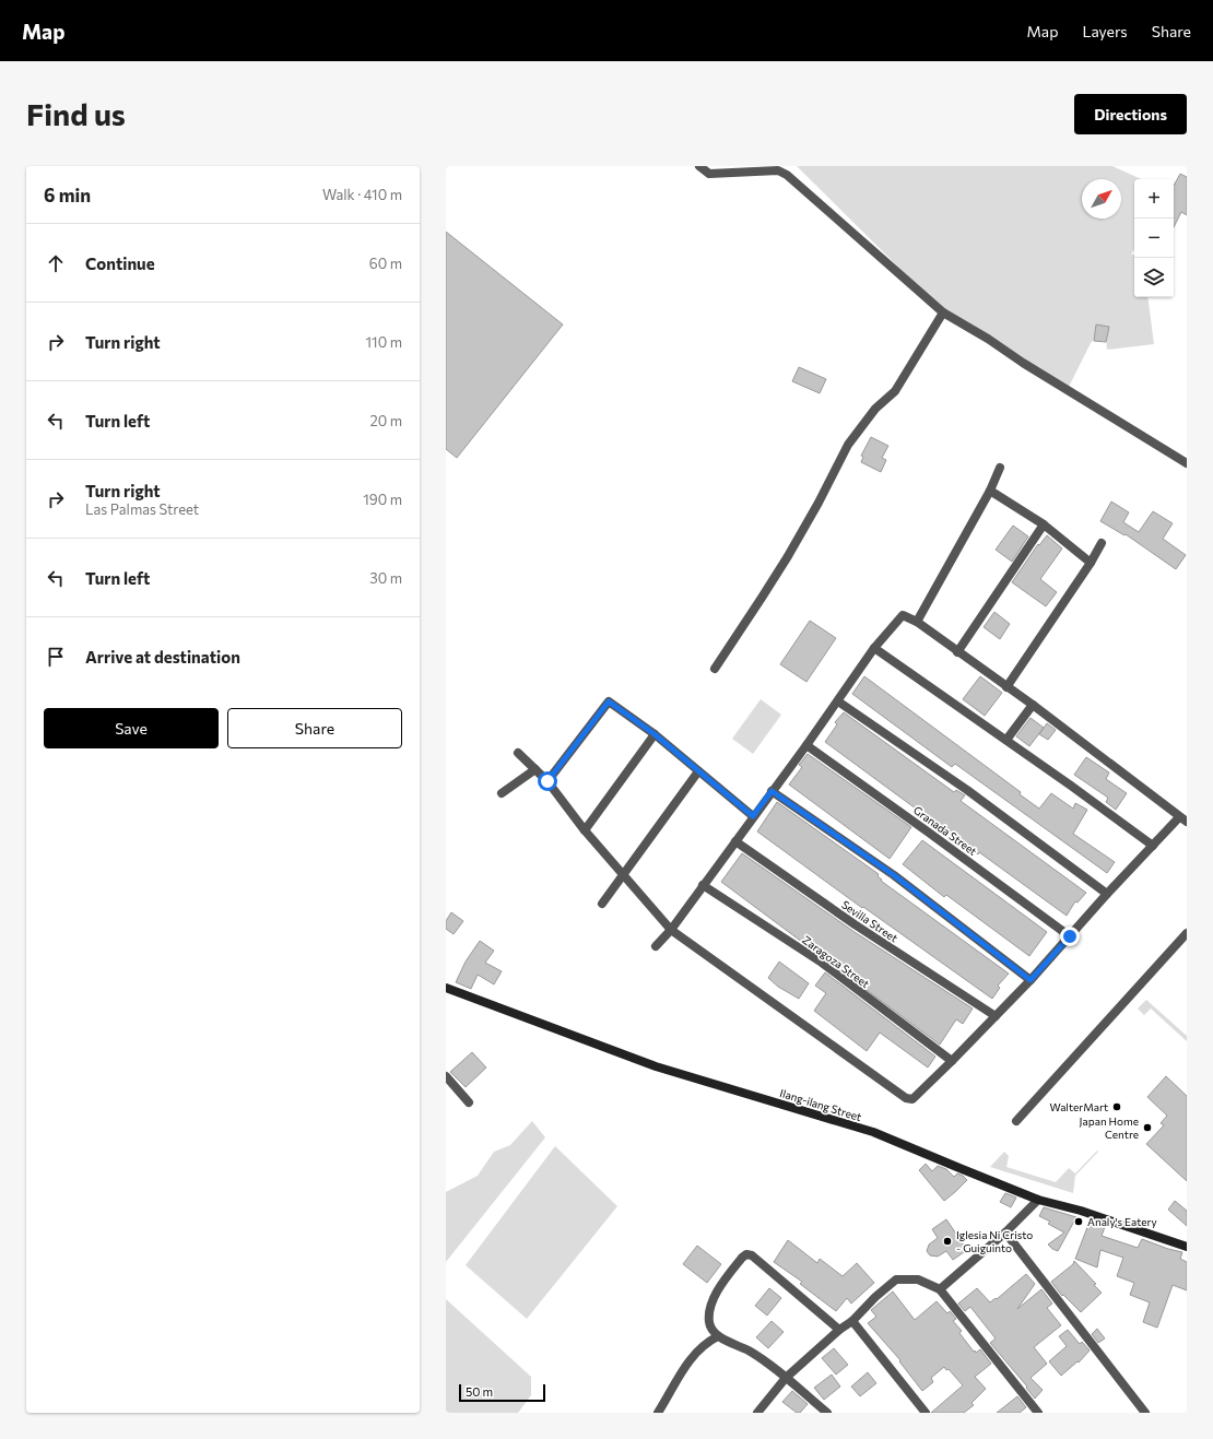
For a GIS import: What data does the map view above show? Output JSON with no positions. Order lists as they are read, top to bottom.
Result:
{
  "streets": {
    "street": [
      "Granada Street",
      "Sevilla Street",
      "Zaragoza Street",
      "Ilang-ilang Street"
    ]
  },
  "places": [
    "WalterMart",
    "Japan Home Centre",
    "Analy's Eatery",
    "Iglesia Ni Cristo - Guiguinto"
  ],
  "scale_bar": "50 m",
  "north": "top right",
  "page": {
    "header": "Map",
    "nav": ["Map", "Layers", "Share"],
    "buttons": [
      "Directions",
      ["Save", "Share"]
    ],
    "title": "Find us",
    "heading": ["6 min", "Walk · 410 m"],
    "map_buttons": ["+", "−"],
    "list": [
      ["Continue", "60 m"],
      ["Turn right", "110 m"],
      ["Turn left", "20 m"],
      ["Turn right", "Las Palmas Street", "190 m"],
      ["Turn left", "30 m"],
      "Arrive at destination"
    ],
    "scale": "50 m"
  }
}
